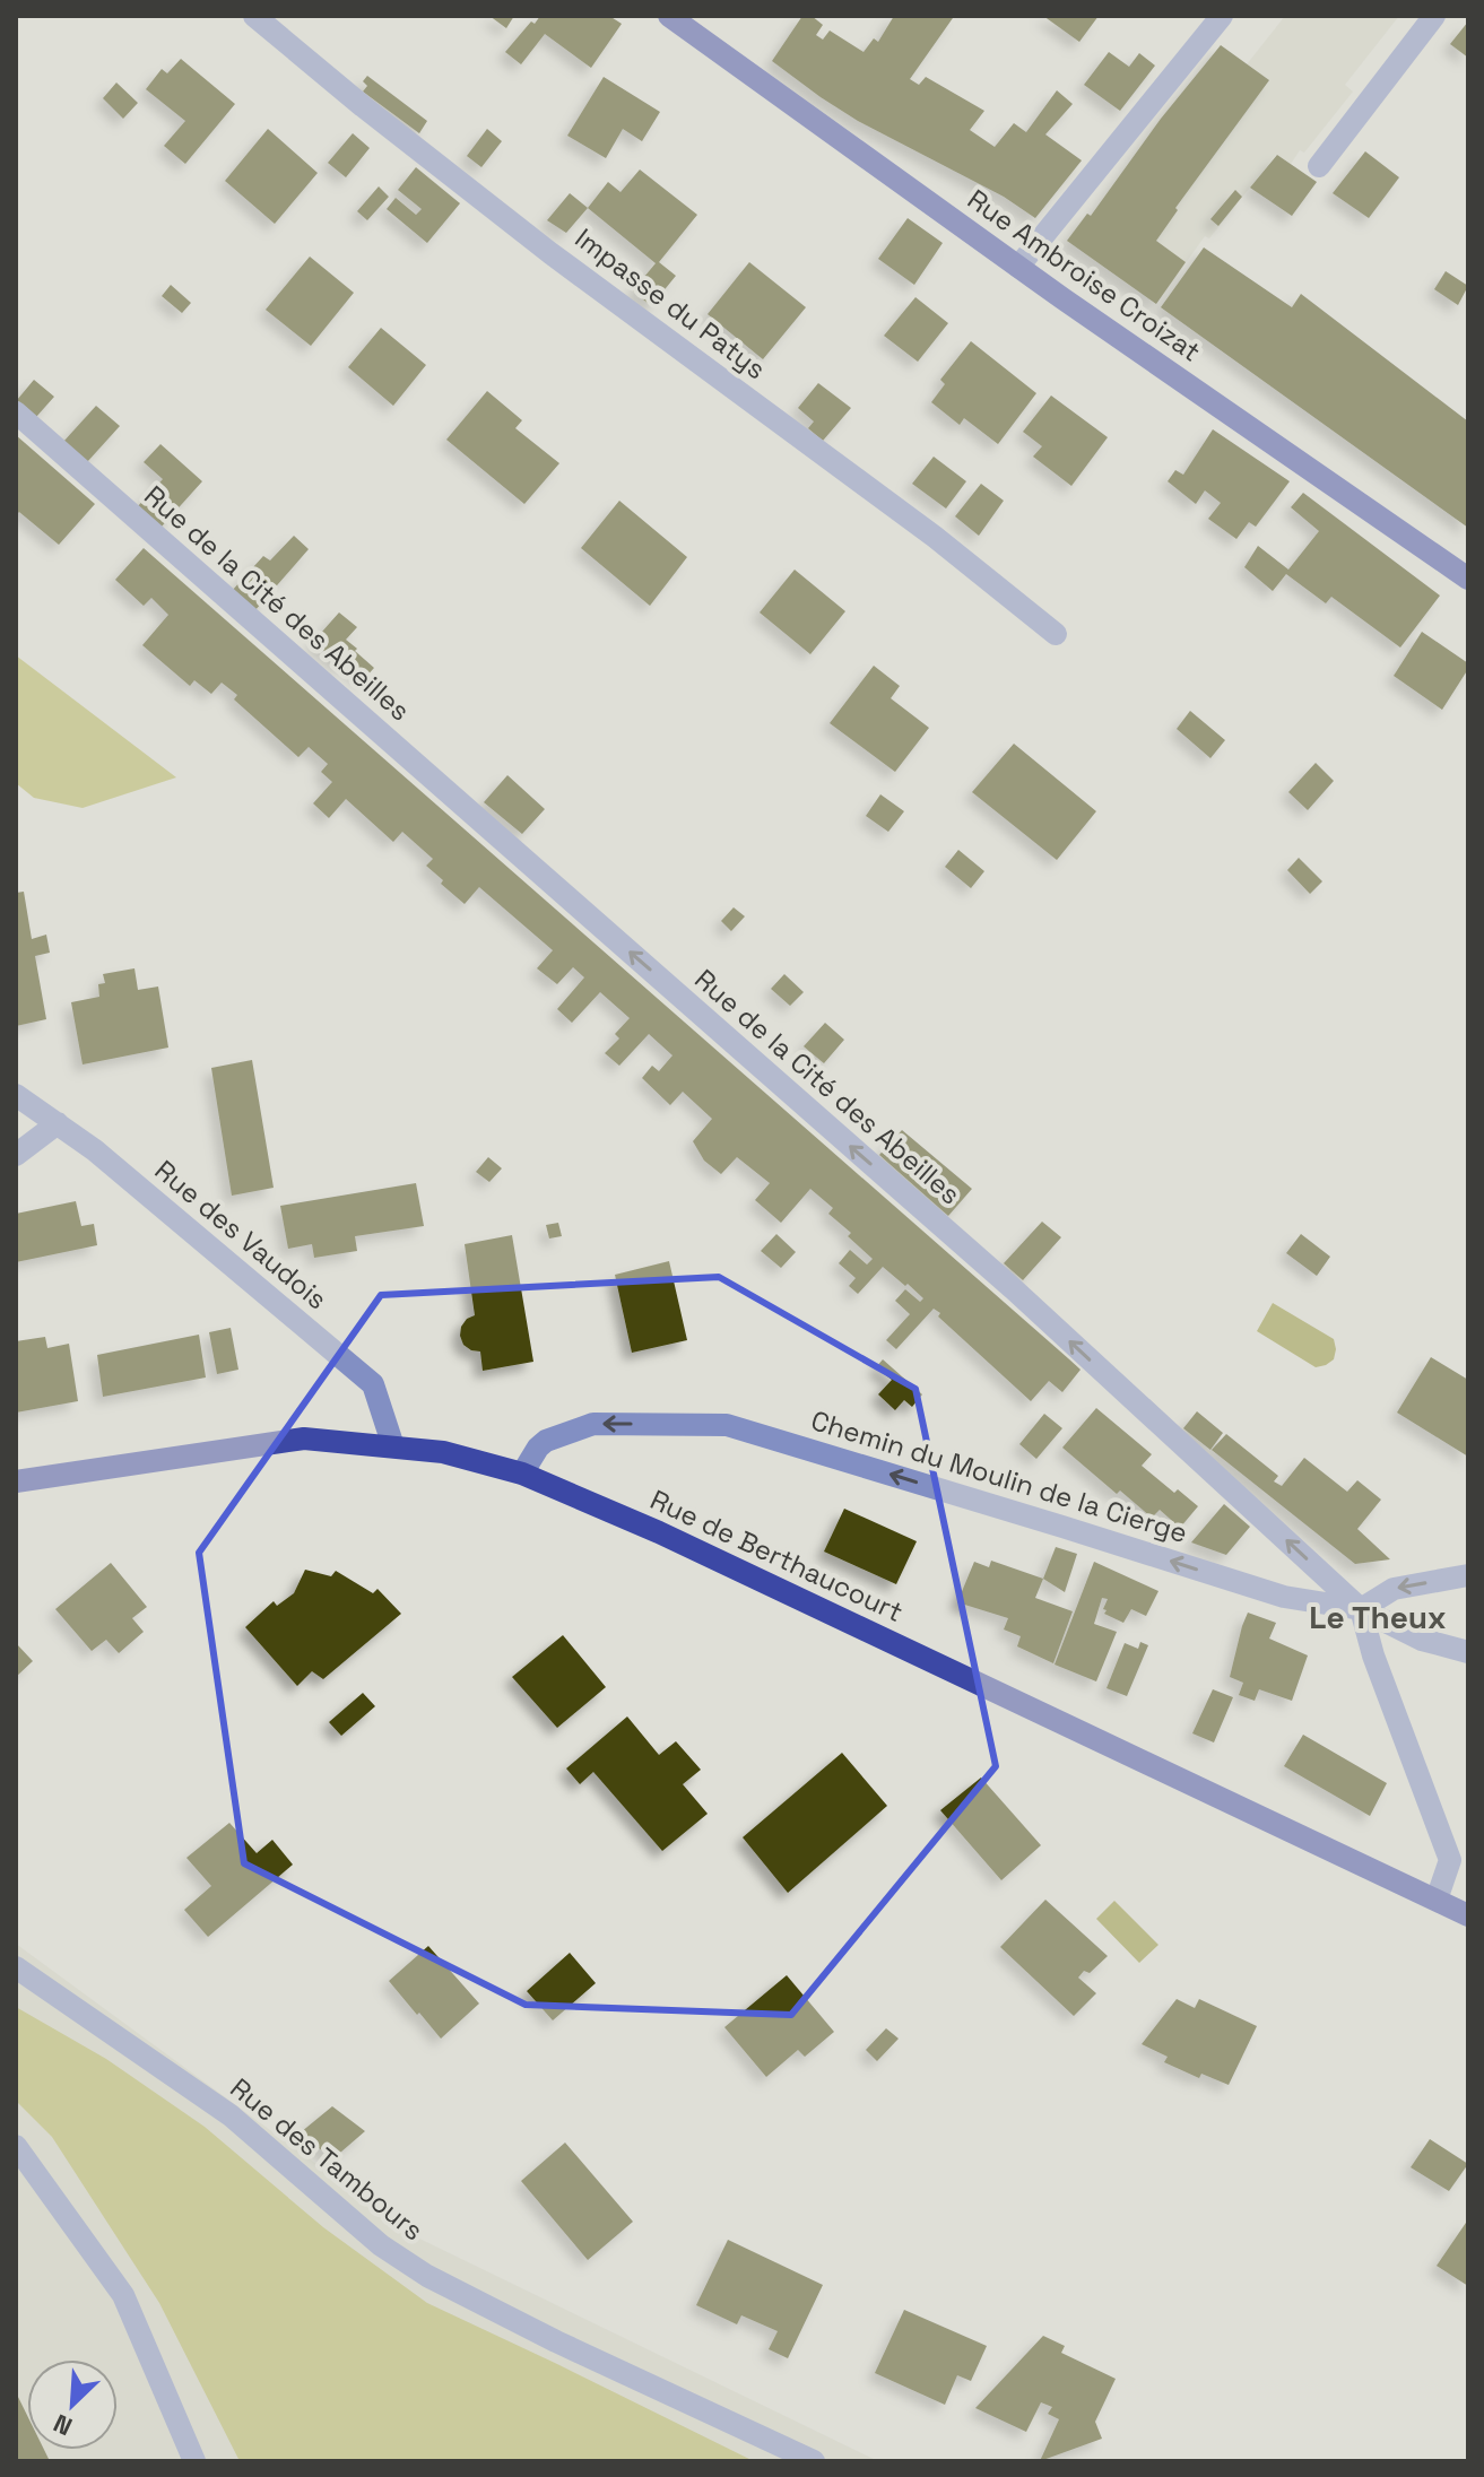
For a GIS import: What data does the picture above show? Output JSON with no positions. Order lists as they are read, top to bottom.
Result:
{
  "streets": {
    "main road": ["Rue Ambroise Croizat", "Rue de Berthaucourt"],
    "street": [
      "Impasse du Patys",
      "Rue de la Cité des Abeilles",
      "Rue des Vaudois",
      "Chemin du Moulin de la Cierge",
      "Rue des Tambours"
    ]
  },
  "crossings": [
    ["Rue de la Cité des Abeilles", "Chemin du Moulin de la Cierge"],
    ["Rue des Vaudois", "Rue de Berthaucourt"],
    ["Chemin du Moulin de la Cierge", "Rue de Berthaucourt"]
  ],
  "one_way": ["Rue de la Cité des Abeilles", "Chemin du Moulin de la Cierge"],
  "districts": ["Le Theux"],
  "north": "bottom left"
}
